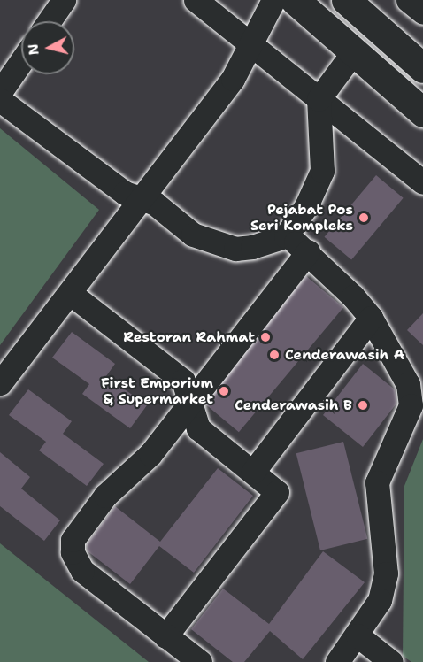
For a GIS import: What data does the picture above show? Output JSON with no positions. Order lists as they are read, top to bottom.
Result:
{
  "places": [
    "Pejabat Pos Seri Kompleks",
    "Restoran Rahmat",
    "Cenderawasih A",
    "First Emporium & Supermarket",
    "Cenderawasih B"
  ],
  "north": "left"
}
